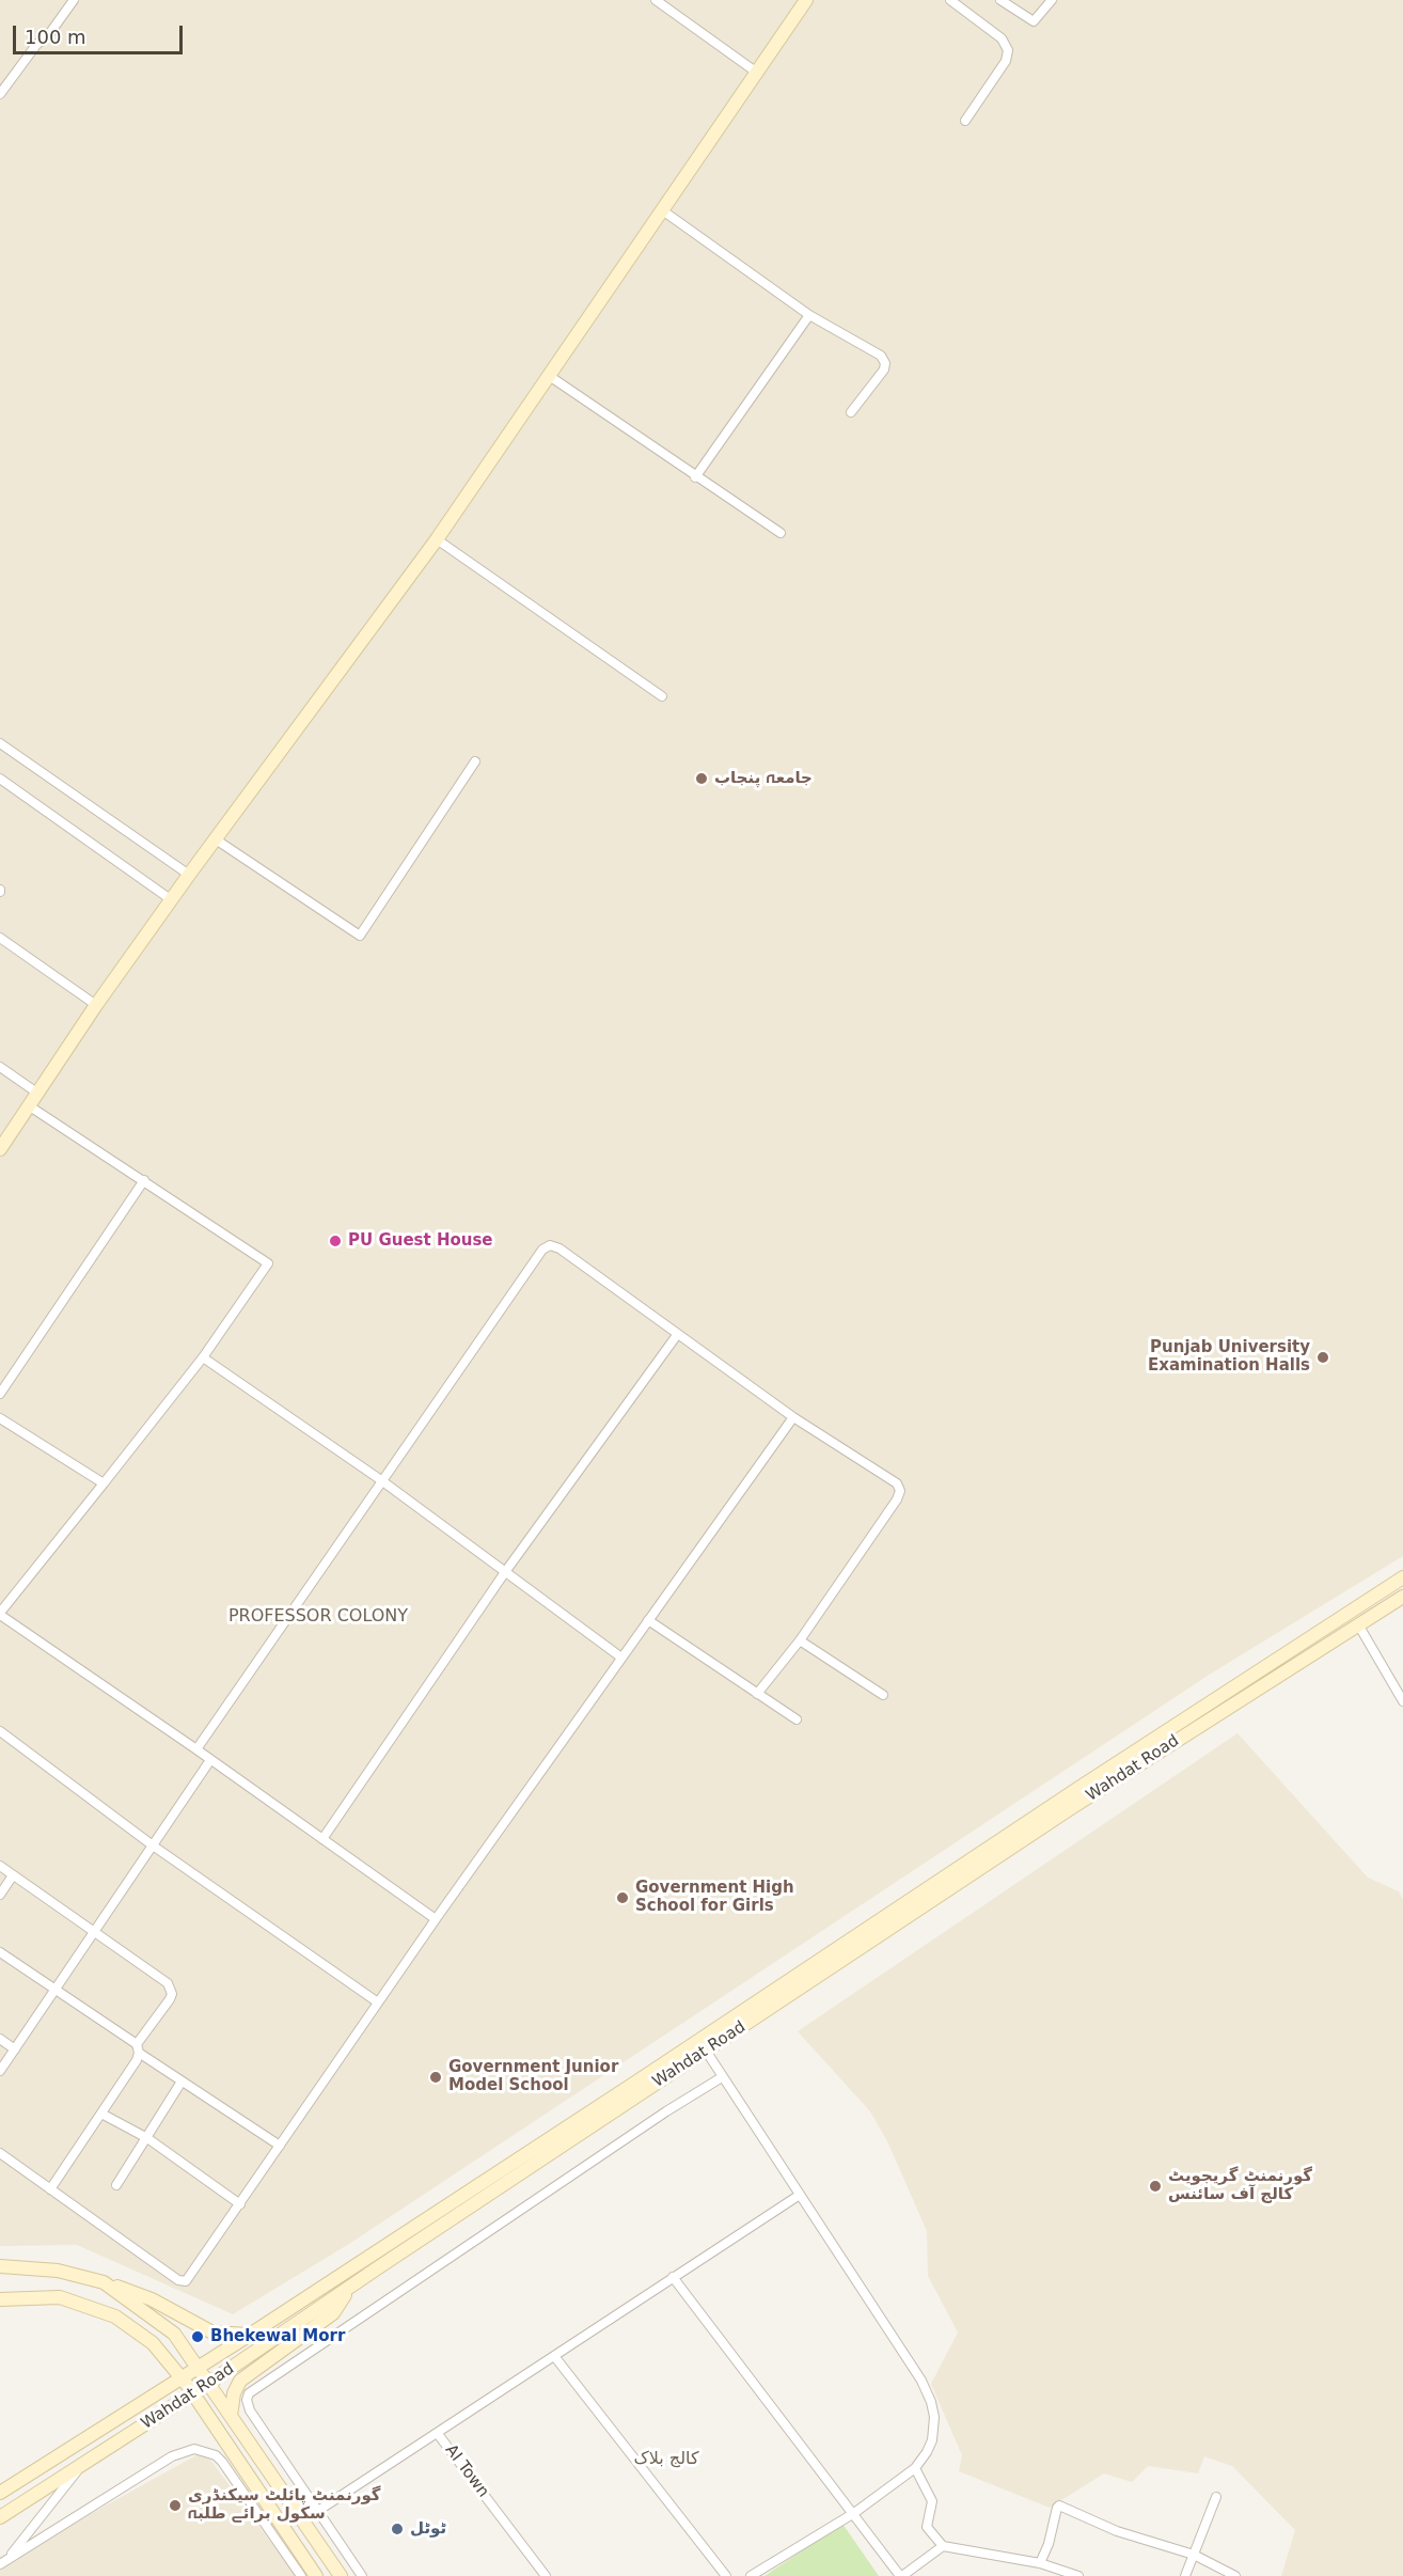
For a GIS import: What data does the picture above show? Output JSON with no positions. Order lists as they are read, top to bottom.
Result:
{
  "streets": {
    "main road": ["Wahdat Road"],
    "street": ["AI Town"]
  },
  "districts": ["PROFESSOR COLONY", "کالج بلاک"],
  "places": [
    "جامعہ پنجاب",
    "PU Guest House",
    "Punjab University Examination Halls",
    "Government High School for Girls",
    "Government Junior Model School",
    "گورنمنٹ گریجویٹ کالج آف سائنس",
    "Bhekewal Morr",
    "گورنمنٹ پائلٹ سیکنڈری سکول برائے طلبہ",
    "ٹوٹل"
  ],
  "scale_bar": "100 m"
}
